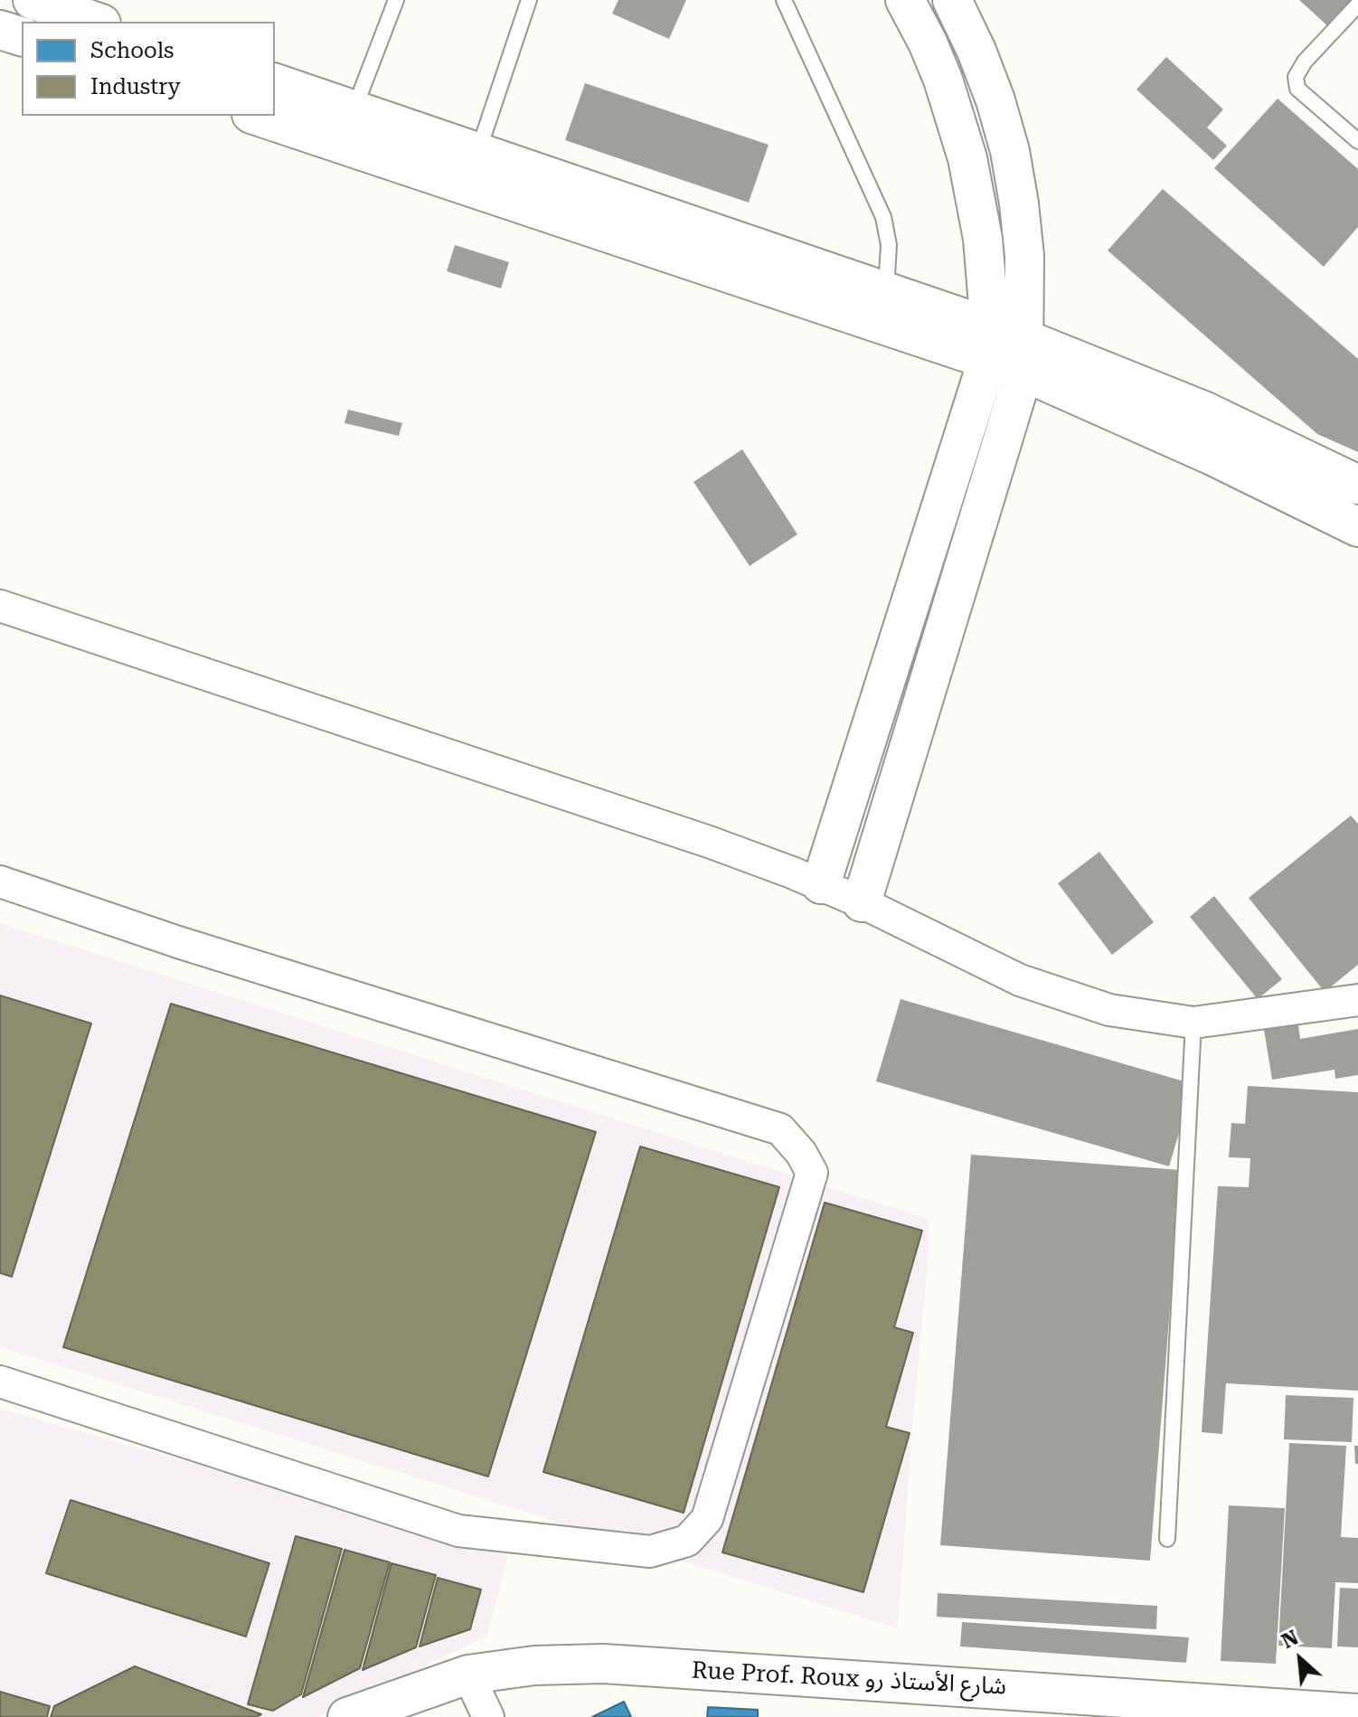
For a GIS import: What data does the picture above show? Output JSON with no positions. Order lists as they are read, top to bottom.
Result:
{
  "streets": {
    "street": ["Rue Prof. Roux شارع الأستاذ رو"]
  },
  "legend": ["Schools", "Industry"],
  "north": "top left"
}
